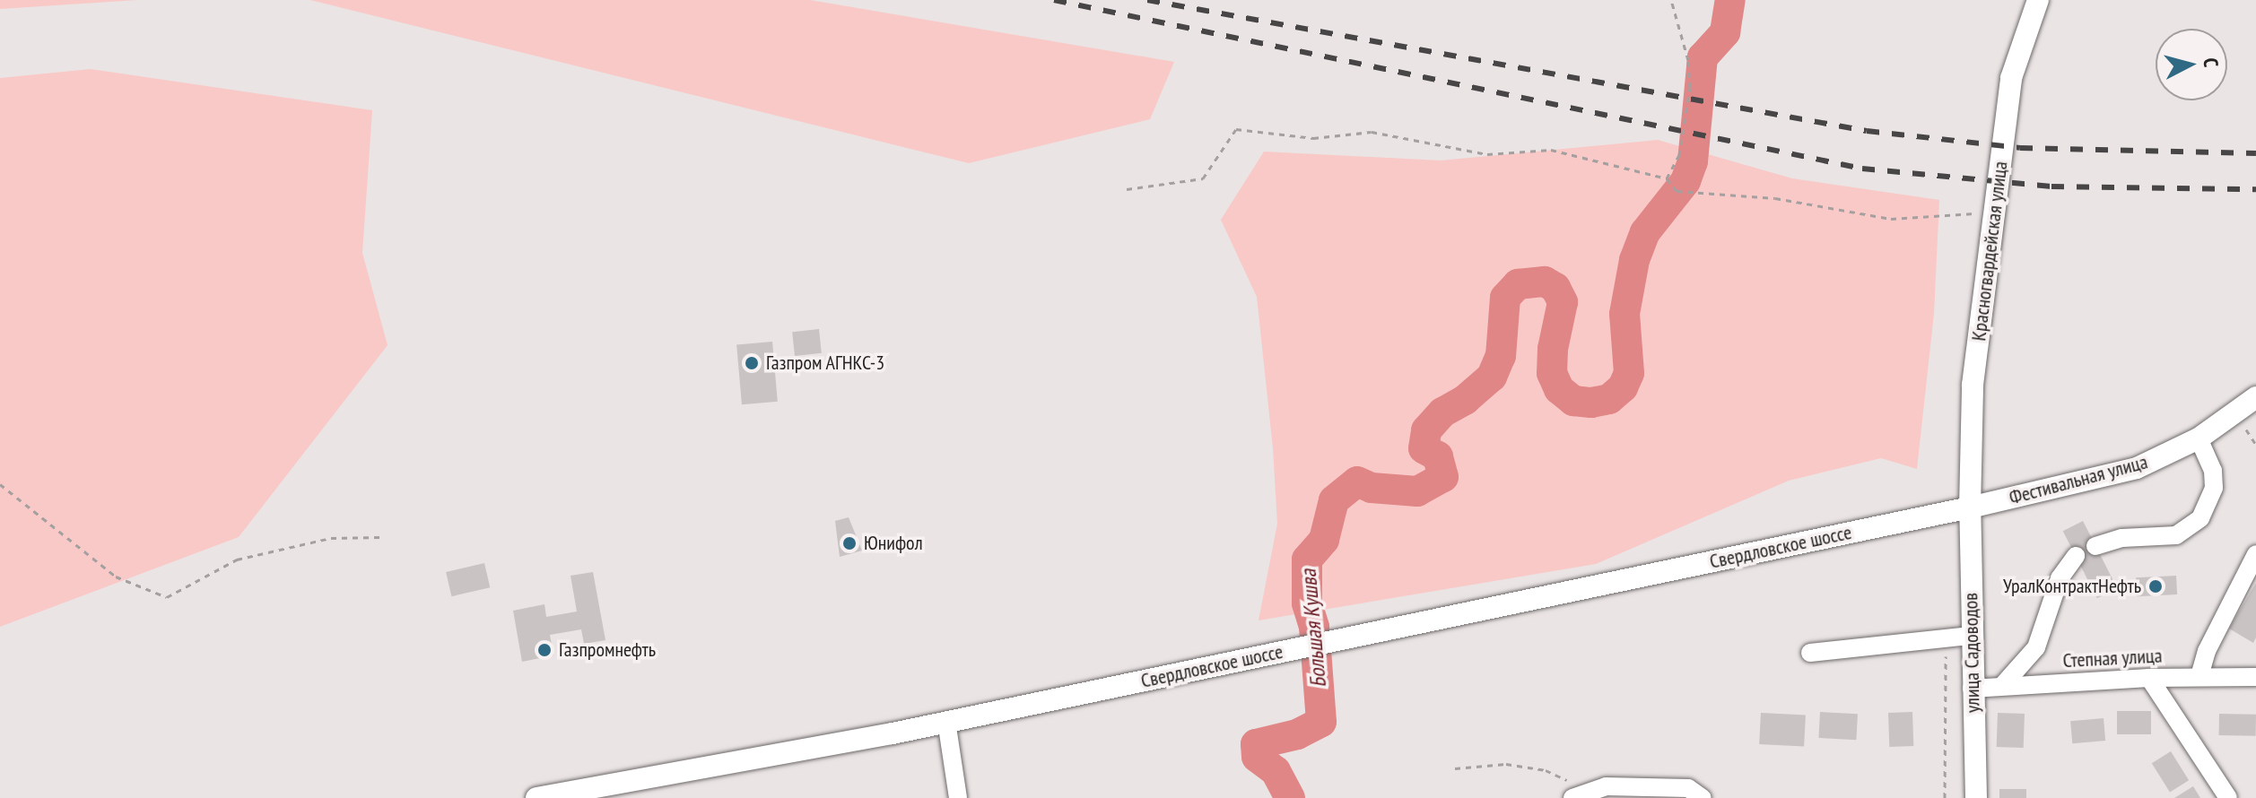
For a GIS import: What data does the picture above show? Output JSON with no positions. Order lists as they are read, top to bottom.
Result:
{
  "streets": {
    "main road": [
      "Красногвардейская улица",
      "Фестивальная улица",
      "Свердловское шоссе",
      "улица Садоводов"
    ],
    "street": ["Степная улица"]
  },
  "crossings": [
    ["Красногвардейская улица", "Фестивальная улица"],
    ["Красногвардейская улица", "Свердловское шоссе"],
    ["Красногвардейская улица", "улица Садоводов"],
    ["Фестивальная улица", "Свердловское шоссе"],
    ["Фестивальная улица", "улица Садоводов"],
    ["Свердловское шоссе", "улица Садоводов"],
    ["улица Садоводов", "Степная улица"]
  ],
  "water": ["Большая Кушва"],
  "places": [
    "Газпром АГНКС-3",
    "Юнифол",
    "УралКонтрактНефть",
    "Газпромнефть"
  ],
  "north": "right"
}
